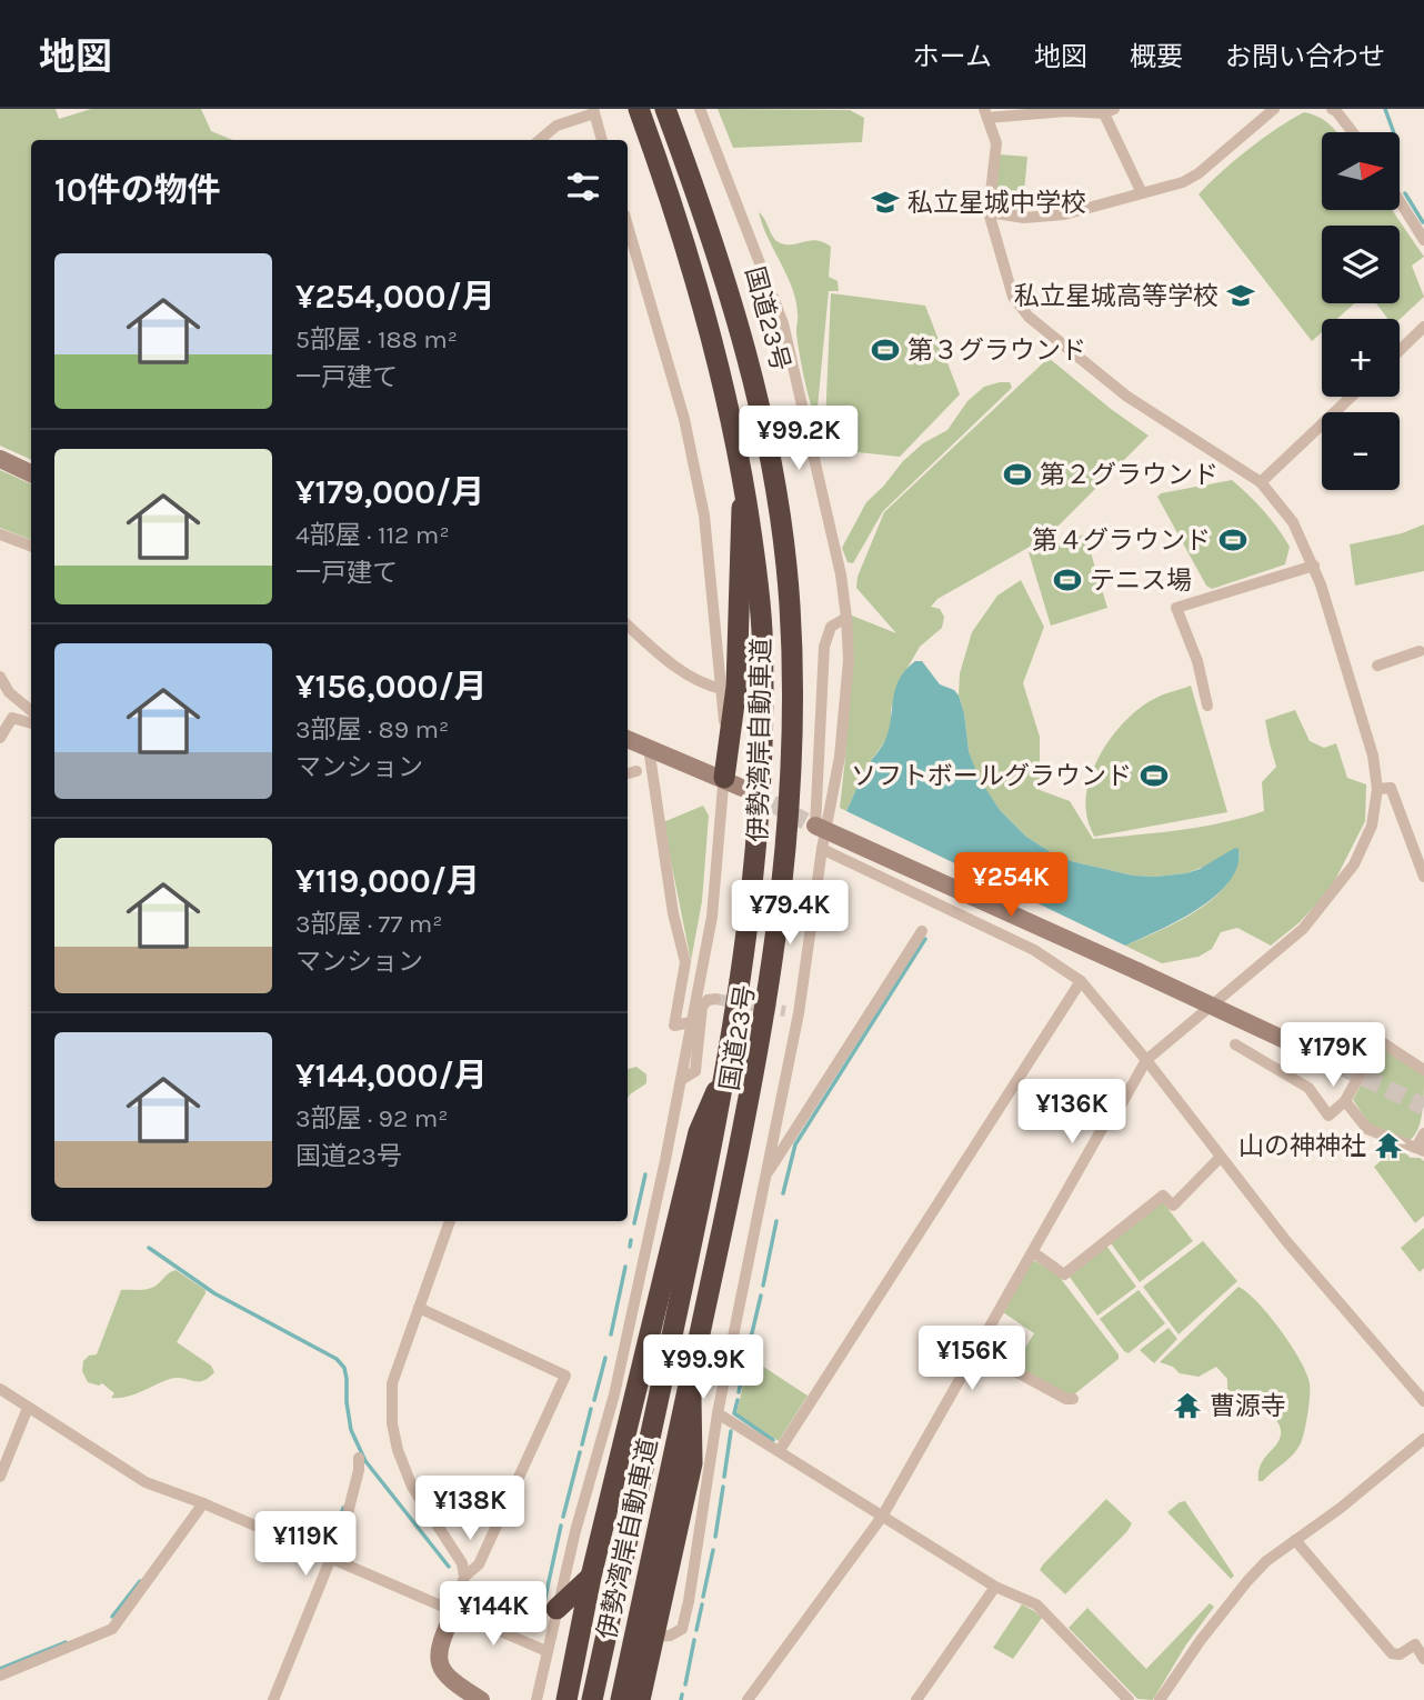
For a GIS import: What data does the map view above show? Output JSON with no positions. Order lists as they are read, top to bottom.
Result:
{
  "streets": {
    "highway": ["国道23号", "伊勢湾岸自動車道"]
  },
  "crossings": [
    ["国道23号", "伊勢湾岸自動車道"]
  ],
  "places": {
    "school or university": ["私立星城中学校", "私立星城高等学校"],
    "sports": [
      "第３グラウンド",
      "第２グラウンド",
      "第４グラウンド",
      "テニス場",
      "ソフトボールグラウンド"
    ],
    "temple": ["山の神神社", "曹源寺"]
  },
  "north": "right",
  "page": {
    "header": "地図",
    "nav": [
      "ホーム",
      "地図",
      "概要",
      "お問い合わせ"
    ],
    "map_buttons": ["+", "−"],
    "heading": "10件の物件",
    "list": [
      {
        "name": "¥254,000/月",
        "note": "5部屋 · 188 m² · 一戸建て"
      },
      {
        "name": "¥179,000/月",
        "note": "4部屋 · 112 m² · 一戸建て"
      },
      {
        "name": "¥156,000/月",
        "note": "3部屋 · 89 m² · マンション"
      },
      {
        "name": "¥119,000/月",
        "note": "3部屋 · 77 m² · マンション"
      },
      {
        "name": "¥144,000/月",
        "note": "3部屋 · 92 m² · 国道23号"
      }
    ],
    "price": [
      "¥99.2K",
      "¥254K",
      "¥79.4K",
      "¥179K",
      "¥136K",
      "¥156K",
      "¥99.9K",
      "¥138K",
      "¥119K",
      "¥144K"
    ]
  }
}
